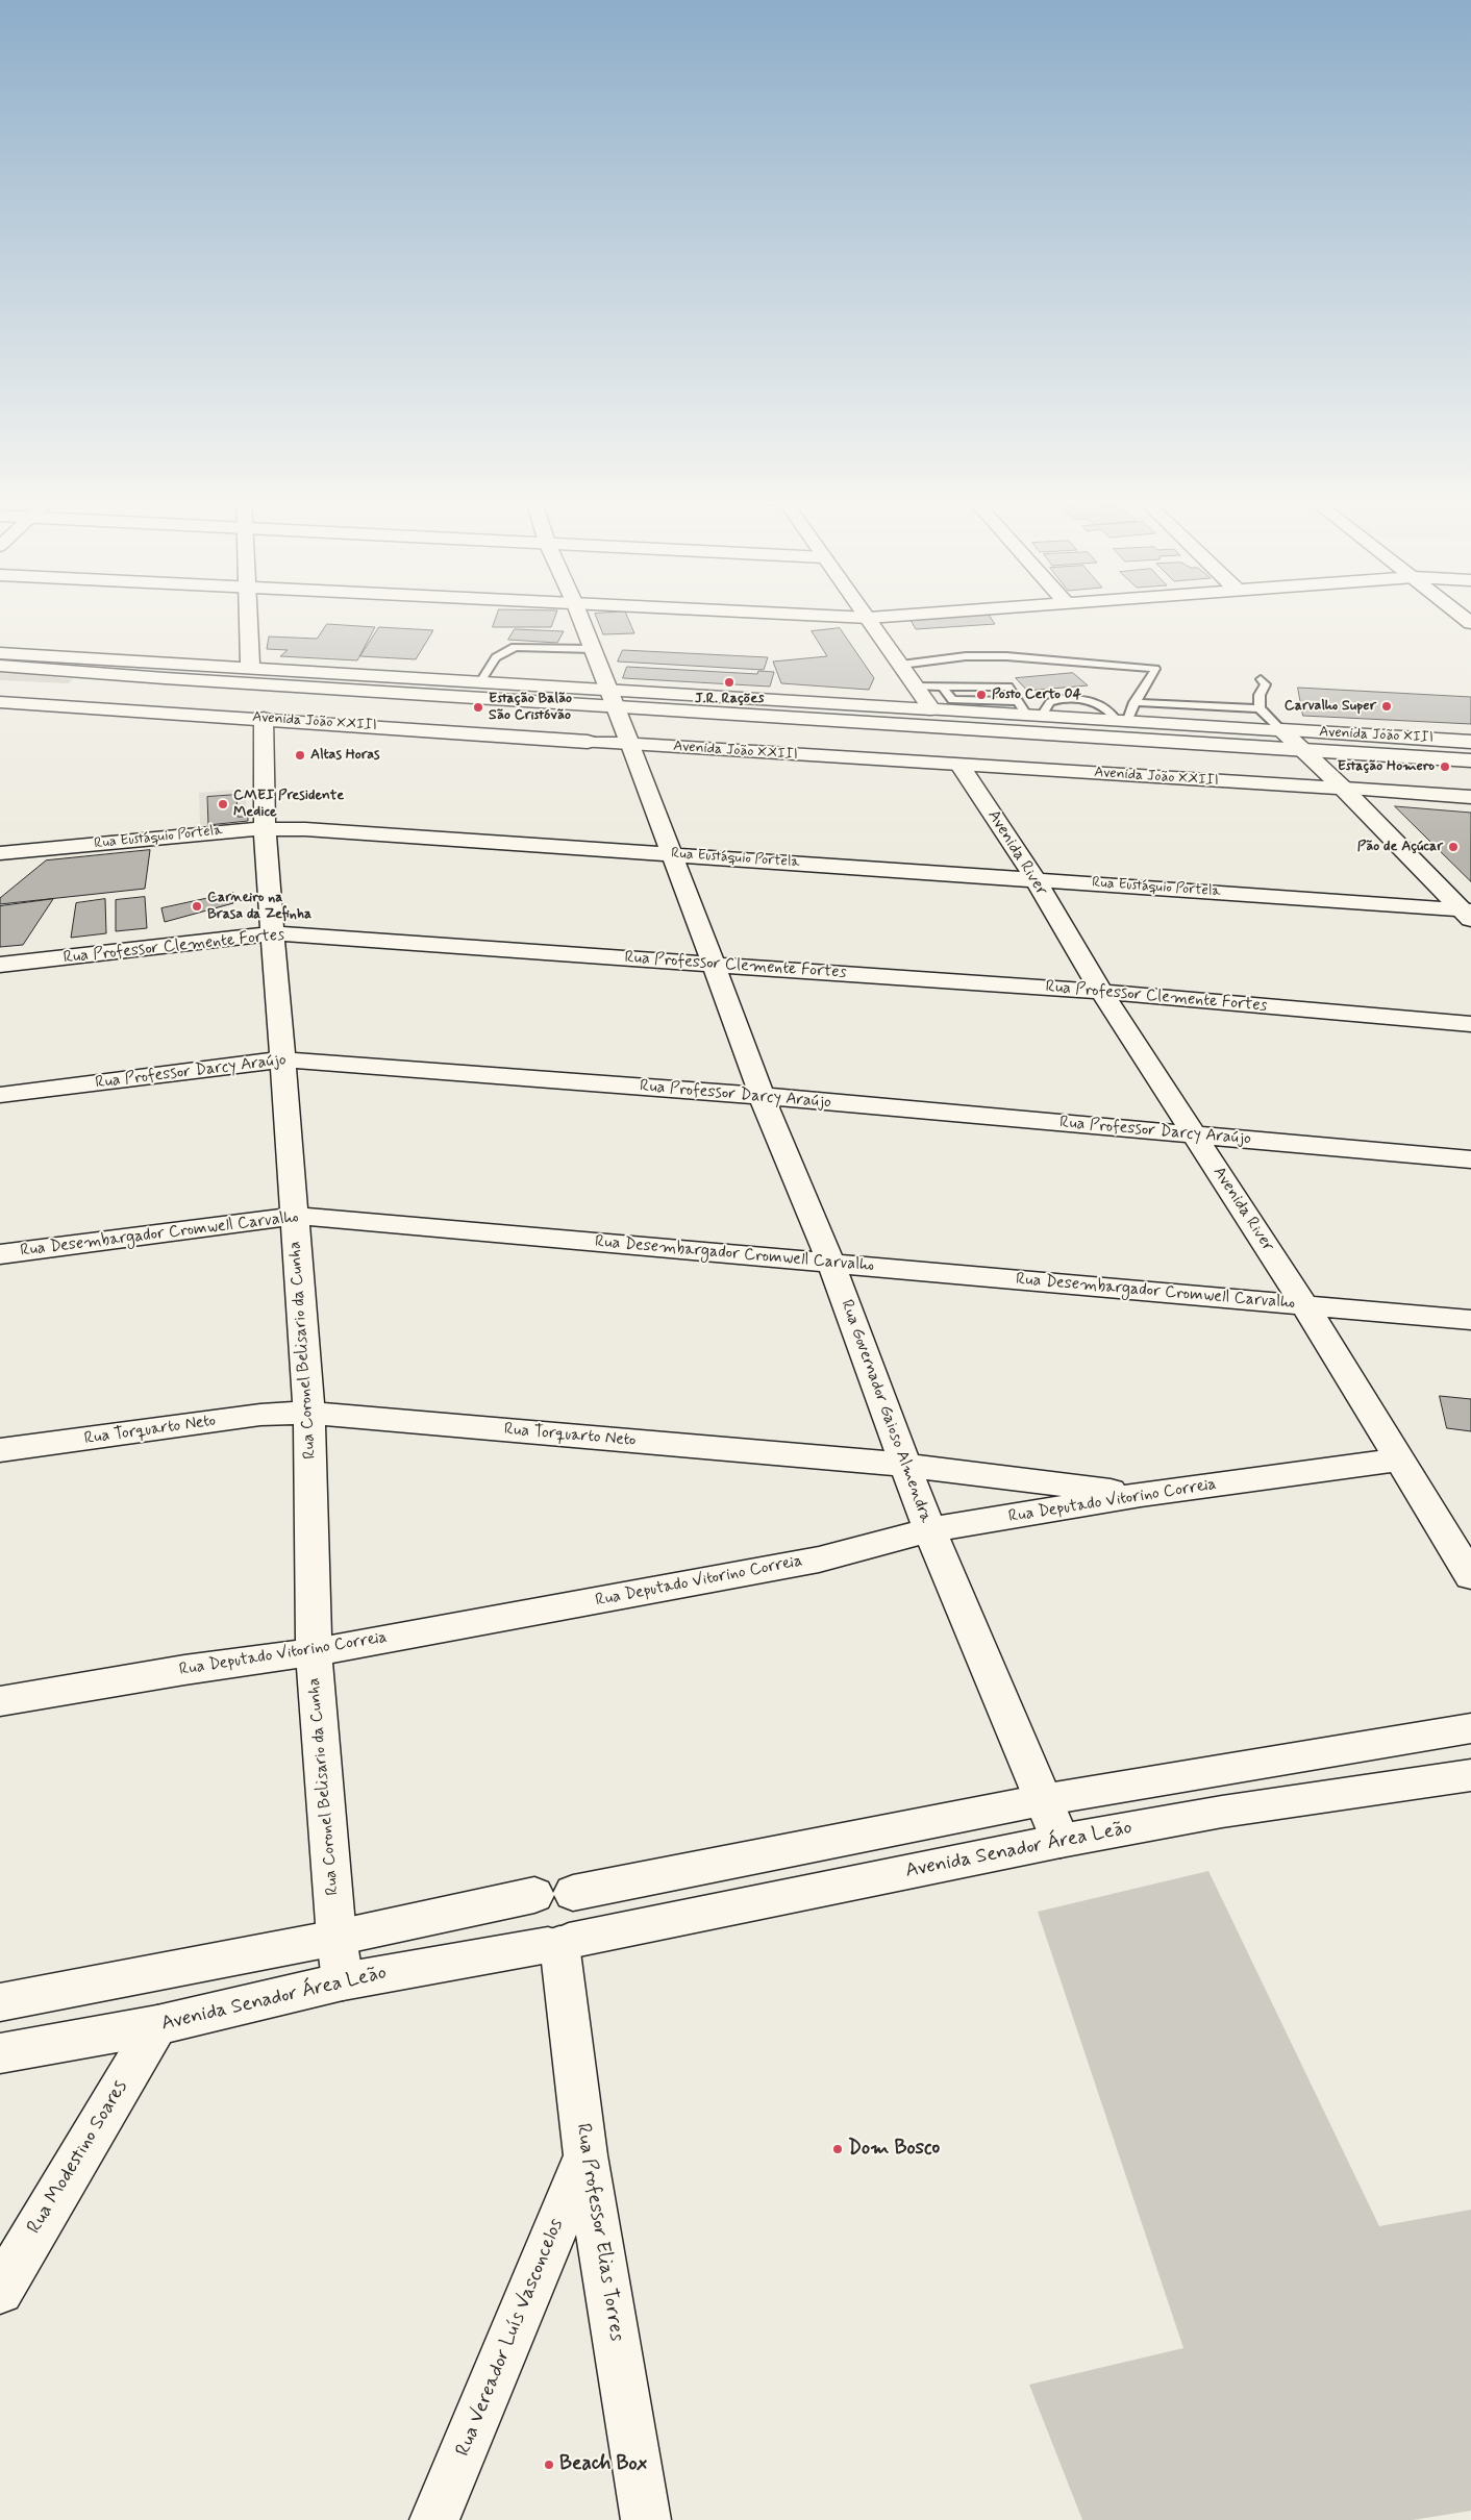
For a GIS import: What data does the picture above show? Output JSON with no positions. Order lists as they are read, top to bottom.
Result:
{
  "streets": {
    "street": [
      "Avenida João XXIII",
      "Avenida João XIII",
      "Rua Eustáquio Portela",
      "Avenida River",
      "Rua Professor Clemente Fortes",
      "Rua Professor Darcy Araújo",
      "Rua Desembargador Cromwell Carvalho",
      "Rua Coronel Belisario da Cunha",
      "Rua Governador Gaioso Almendra",
      "Rua Torquarto Neto",
      "Rua Deputado Vitorino Correia",
      "Avenida Senador Área Leão",
      "Rua Modestino Soares",
      "Rua Professor Elias Torres",
      "Rua Vereador Luís Vasconcelos"
    ]
  },
  "crossings": [
    ["Avenida João XXIII", "Avenida João XIII"],
    ["Avenida João XXIII", "Avenida River"],
    ["Avenida João XXIII", "Rua Coronel Belisario da Cunha"],
    ["Avenida João XXIII", "Rua Governador Gaioso Almendra"],
    ["Rua Eustáquio Portela", "Avenida River"],
    ["Rua Eustáquio Portela", "Rua Coronel Belisario da Cunha"],
    ["Rua Eustáquio Portela", "Rua Governador Gaioso Almendra"],
    ["Avenida River", "Rua Professor Clemente Fortes"],
    ["Avenida River", "Rua Professor Darcy Araújo"],
    ["Avenida River", "Rua Desembargador Cromwell Carvalho"],
    ["Avenida River", "Rua Deputado Vitorino Correia"],
    ["Rua Professor Clemente Fortes", "Rua Coronel Belisario da Cunha"],
    ["Rua Professor Clemente Fortes", "Rua Governador Gaioso Almendra"],
    ["Rua Professor Darcy Araújo", "Rua Coronel Belisario da Cunha"],
    ["Rua Professor Darcy Araújo", "Rua Governador Gaioso Almendra"],
    ["Rua Desembargador Cromwell Carvalho", "Rua Coronel Belisario da Cunha"],
    ["Rua Desembargador Cromwell Carvalho", "Rua Governador Gaioso Almendra"],
    ["Rua Coronel Belisario da Cunha", "Rua Torquarto Neto"],
    ["Rua Coronel Belisario da Cunha", "Rua Deputado Vitorino Correia"],
    ["Rua Coronel Belisario da Cunha", "Avenida Senador Área Leão"],
    ["Rua Governador Gaioso Almendra", "Rua Torquarto Neto"],
    ["Rua Governador Gaioso Almendra", "Rua Deputado Vitorino Correia"],
    ["Rua Governador Gaioso Almendra", "Avenida Senador Área Leão"],
    ["Rua Torquarto Neto", "Rua Deputado Vitorino Correia"],
    ["Avenida Senador Área Leão", "Rua Modestino Soares"],
    ["Avenida Senador Área Leão", "Rua Professor Elias Torres"],
    ["Rua Professor Elias Torres", "Rua Vereador Luís Vasconcelos"]
  ],
  "places": [
    "J.R. Rações",
    "Posto Certo 04",
    "Carvalho Super",
    "Estação Balão São Cristóvão",
    "Altas Horas",
    "Estação Homero",
    "CMEI Presidente Medice",
    "Pão de Açúcar",
    "Carneiro na Brasa da Zefinha",
    "Dom Bosco",
    "Beach Box"
  ]
}
